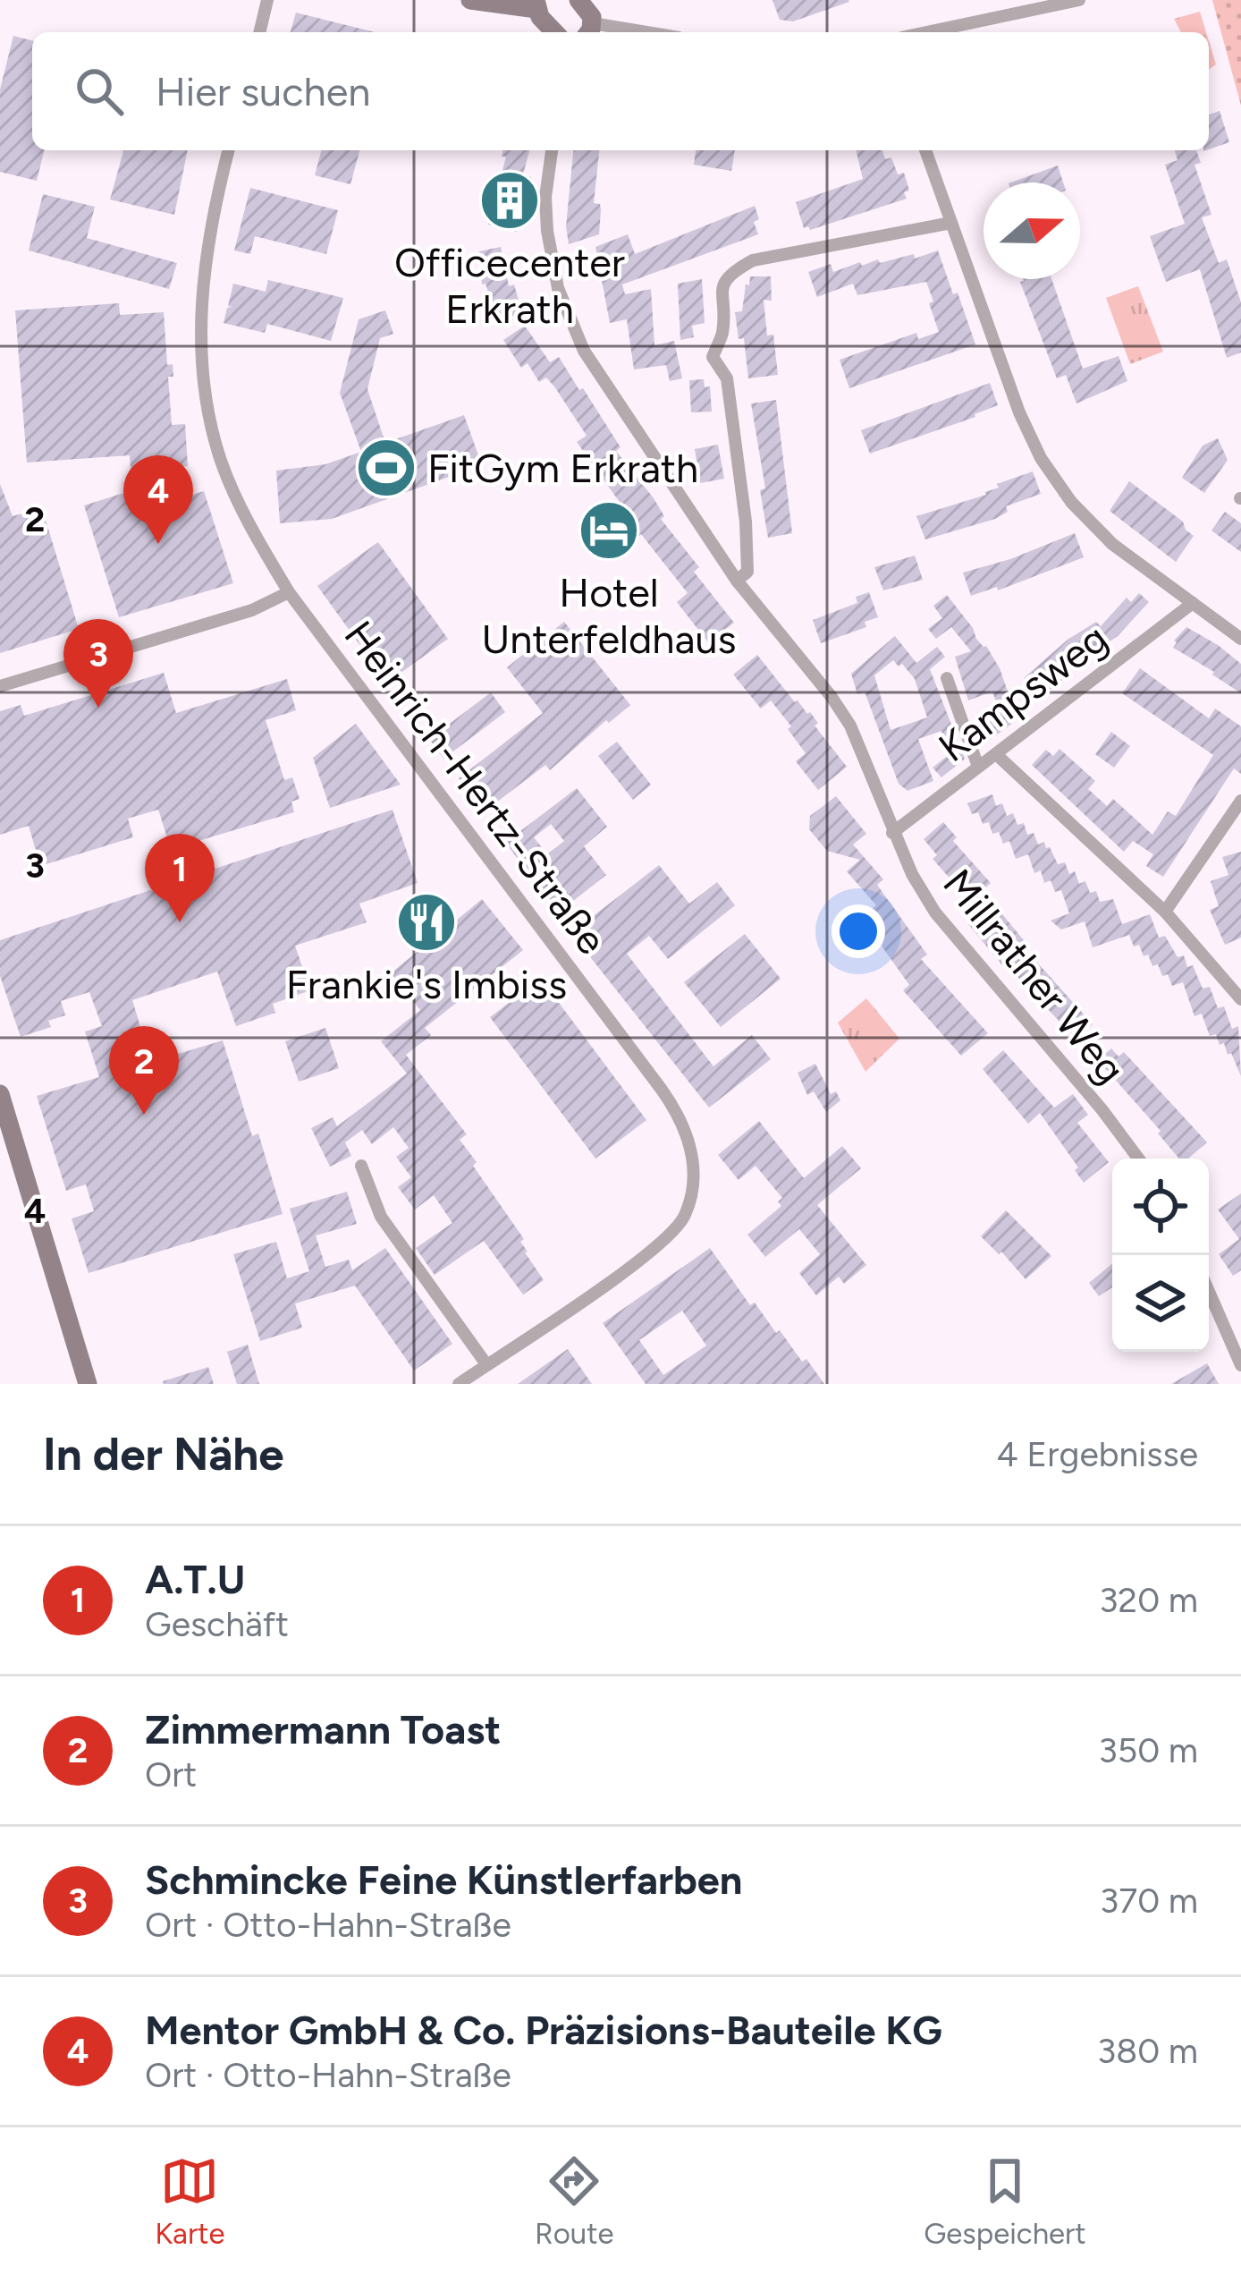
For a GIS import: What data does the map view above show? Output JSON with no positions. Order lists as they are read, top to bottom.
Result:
{
  "streets": {
    "street": ["Kampsweg", "Heinrich-Hertz-Straße", "Millrather Weg"]
  },
  "crossings": [
    ["Kampsweg", "Millrather Weg"]
  ],
  "places": {
    "building": ["Officecenter Erkrath"],
    "sports": ["FitGym Erkrath"],
    "hotel": ["Hotel Unterfeldhaus"],
    "restaurant": ["Frankie's Imbiss"]
  },
  "north": "right",
  "page": {
    "search": "Hier suchen",
    "pins": [
      "4",
      "3",
      "1",
      "2"
    ],
    "heading": ["In der Nähe", "4 Ergebnisse"],
    "list": [
      {
        "mark": "1",
        "name": "A.T.U",
        "note": "Geschäft",
        "value": "320 m"
      },
      {
        "mark": "2",
        "name": "Zimmermann Toast",
        "note": "Ort",
        "value": "350 m"
      },
      {
        "mark": "3",
        "name": "Schmincke Feine Künstlerfarben",
        "note": "Ort · Otto-Hahn-Straße",
        "value": "370 m"
      },
      {
        "mark": "4",
        "name": "Mentor GmbH & Co. Präzisions-Bauteile KG",
        "note": "Ort · Otto-Hahn-Straße",
        "value": "380 m"
      }
    ],
    "nav": ["Karte", "Route", "Gespeichert"]
  },
  "grid": {
    "rows": ["2", "3", "4"]
  }
}
